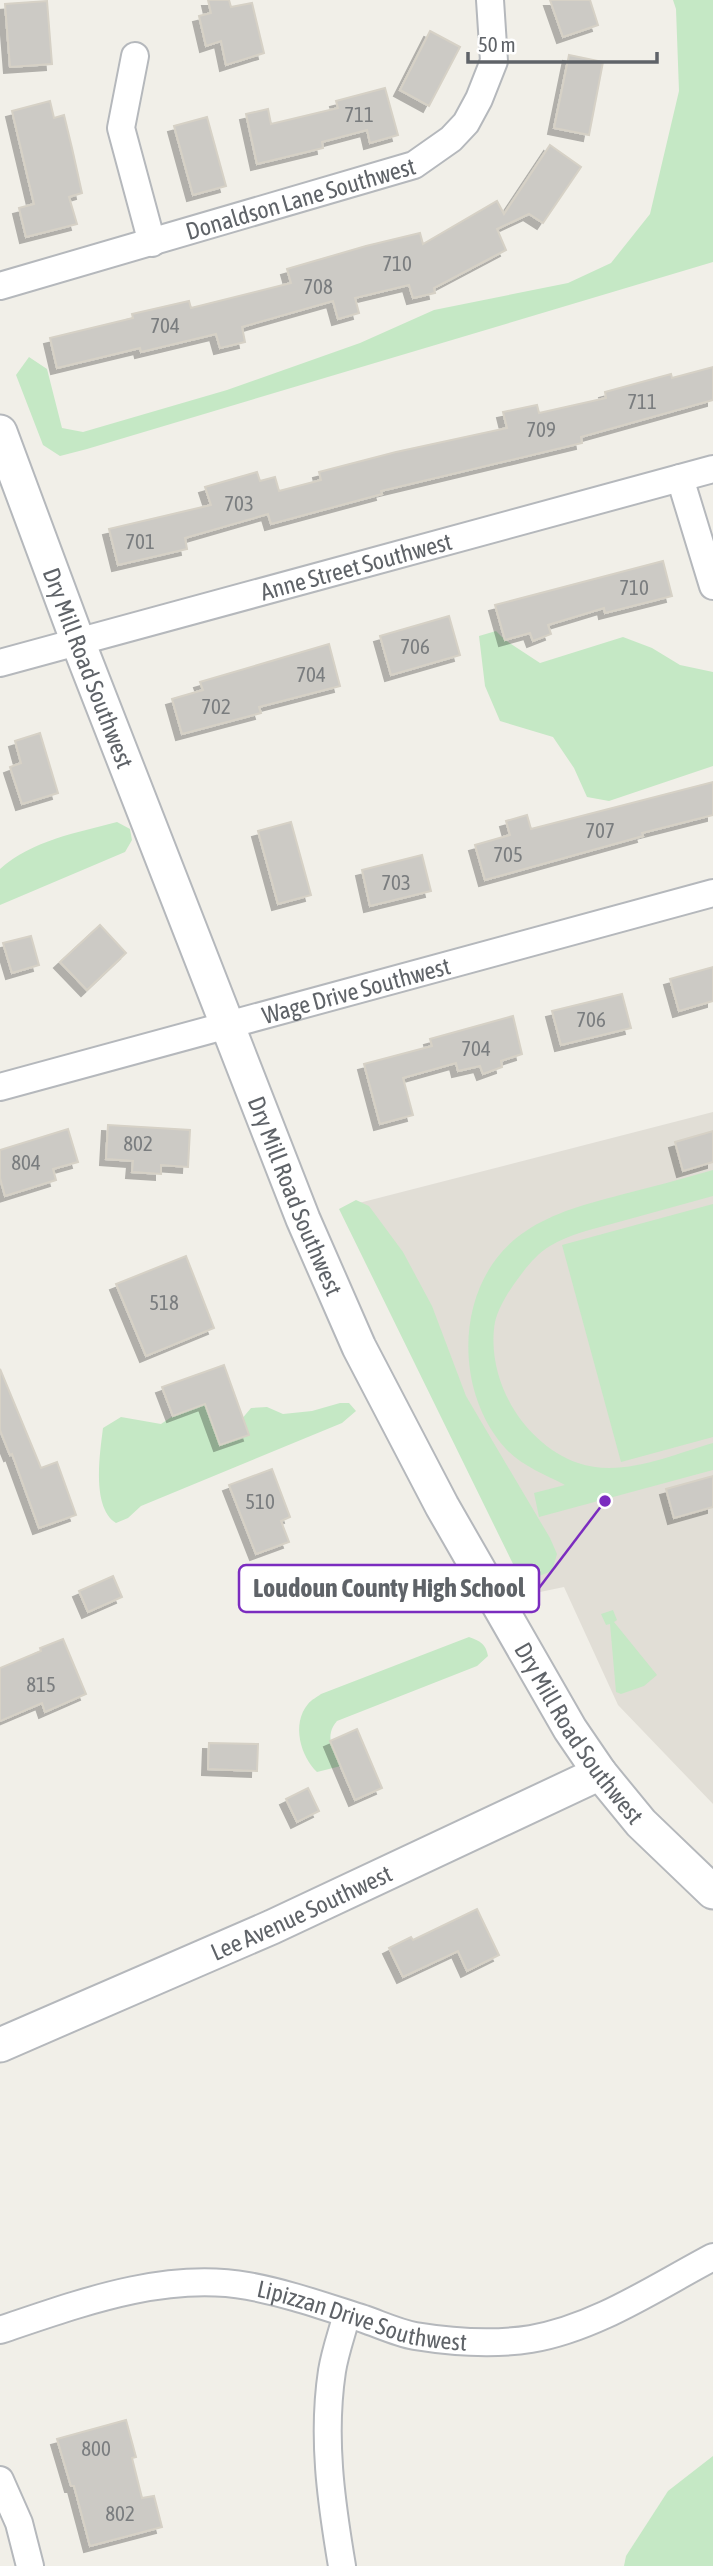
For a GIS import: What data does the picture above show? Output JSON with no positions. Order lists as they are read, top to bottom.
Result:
{
  "streets": {
    "street": [
      "Donaldson Lane Southwest",
      "Anne Street Southwest",
      "Dry Mill Road Southwest",
      "Wage Drive Southwest",
      "Lee Avenue Southwest",
      "Lipizzan Drive Southwest"
    ]
  },
  "crossings": [
    ["Anne Street Southwest", "Dry Mill Road Southwest"],
    ["Dry Mill Road Southwest", "Wage Drive Southwest"],
    ["Dry Mill Road Southwest", "Lee Avenue Southwest"]
  ],
  "places": ["Loudoun County High School"],
  "house_numbers": [
    "711",
    "710",
    "708",
    "704",
    "711",
    "709",
    "703",
    "701",
    "710",
    "706",
    "704",
    "702",
    "707",
    "705",
    "703",
    "706",
    "704",
    "802",
    "804",
    "518",
    "510",
    "815",
    "800",
    "802"
  ],
  "scale_bar": "50 m"
}
